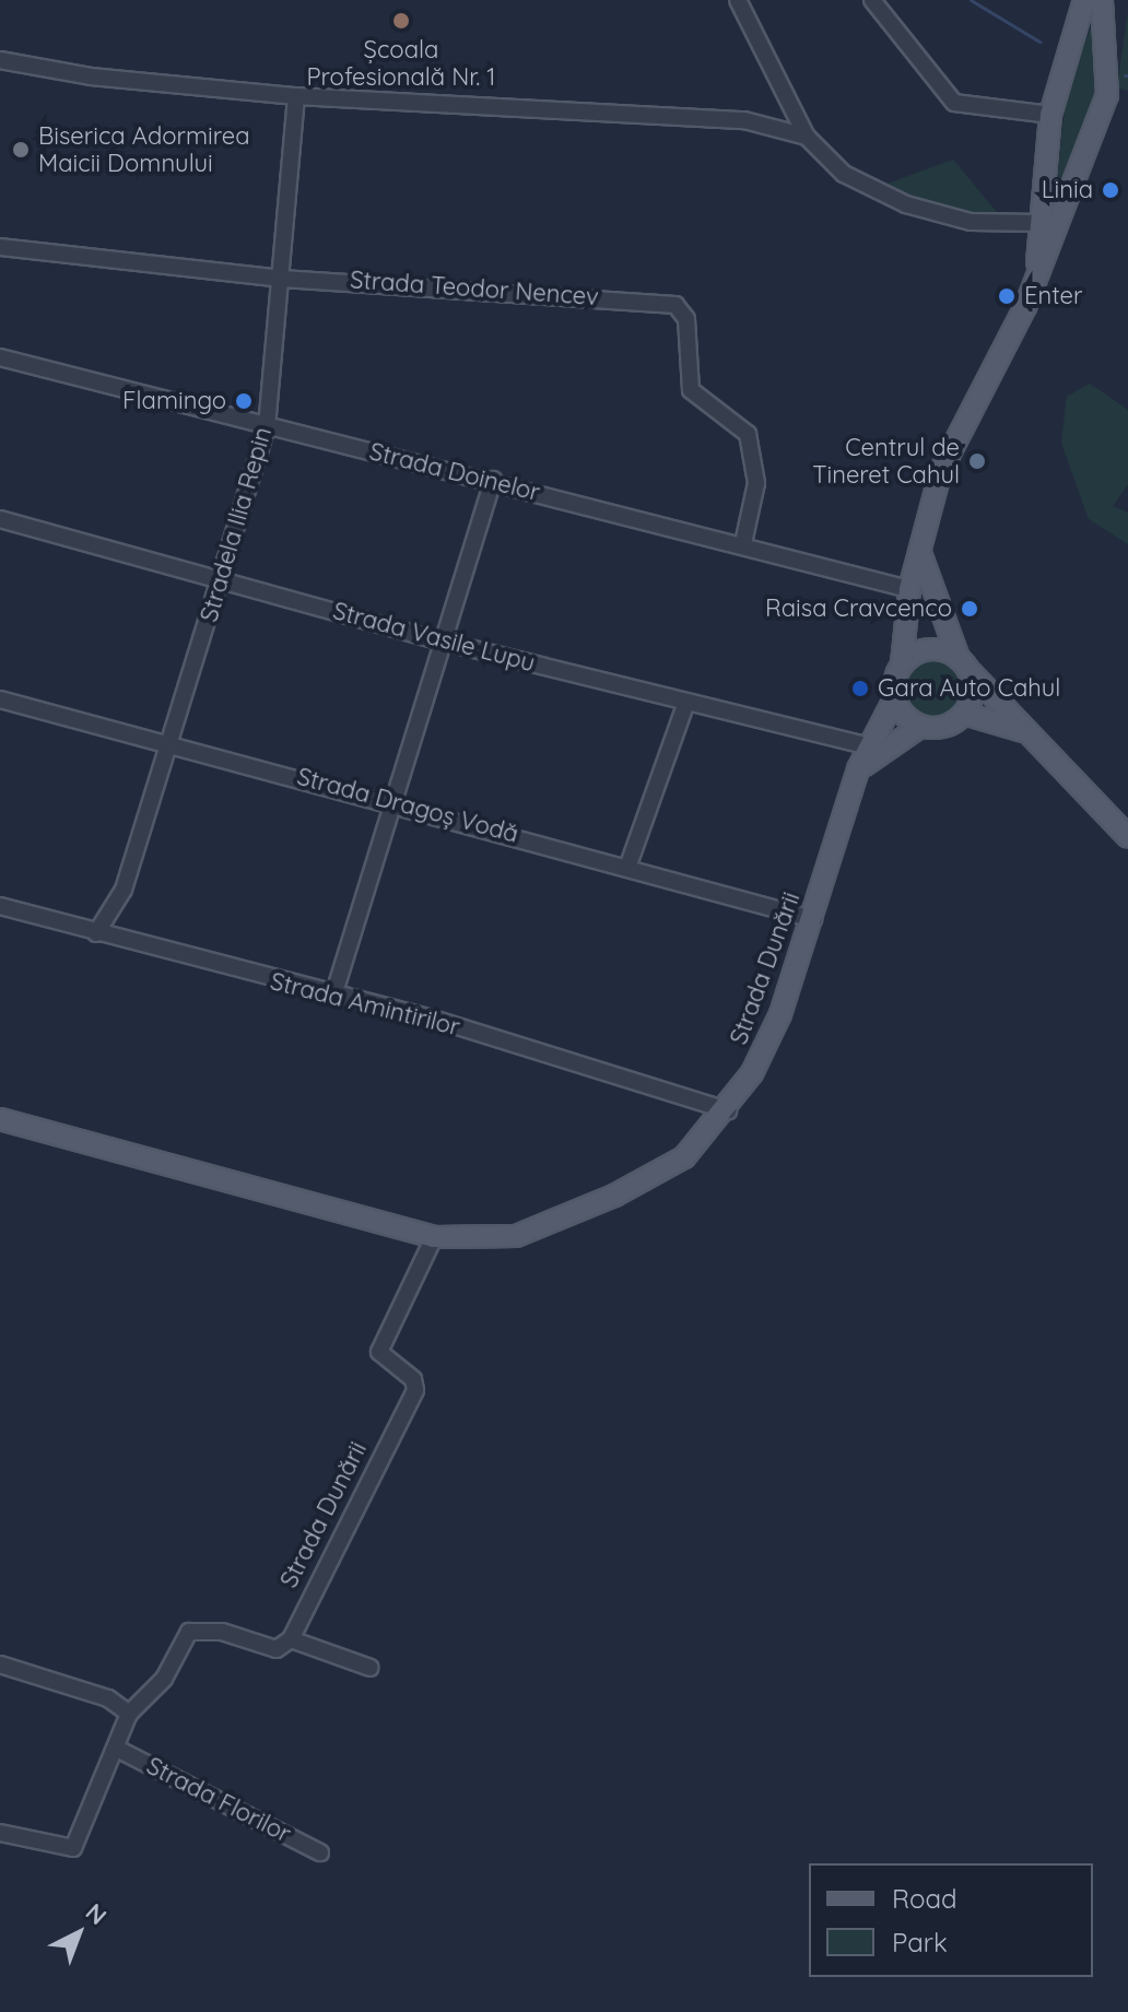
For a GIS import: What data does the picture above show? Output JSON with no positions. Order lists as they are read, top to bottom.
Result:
{
  "streets": {
    "main road": ["Strada Dunării"],
    "street": [
      "Strada Teodor Nencev",
      "Strada Doinelor",
      "Stradela Ilia Repin",
      "Strada Vasile Lupu",
      "Strada Dragoș Vodă",
      "Strada Amintirilor",
      "Strada Florilor"
    ]
  },
  "crossings": [
    ["Strada Teodor Nencev", "Strada Doinelor"],
    ["Strada Teodor Nencev", "Stradela Ilia Repin"],
    ["Strada Doinelor", "Stradela Ilia Repin"],
    ["Stradela Ilia Repin", "Strada Vasile Lupu"],
    ["Stradela Ilia Repin", "Strada Dragoș Vodă"],
    ["Stradela Ilia Repin", "Strada Amintirilor"],
    ["Strada Vasile Lupu", "Strada Dunării"],
    ["Strada Dragoș Vodă", "Strada Dunării"],
    ["Strada Dunării", "Strada Amintirilor"]
  ],
  "places": [
    "Școala Profesională Nr. 1",
    "Biserica Adormirea Maicii Domnului",
    "Linia",
    "Enter",
    "Flamingo",
    "Centrul de Tineret Cahul",
    "Raisa Cravcenco",
    "Gara Auto Cahul"
  ],
  "legend": ["Road", "Park"],
  "north": "top right"
}
